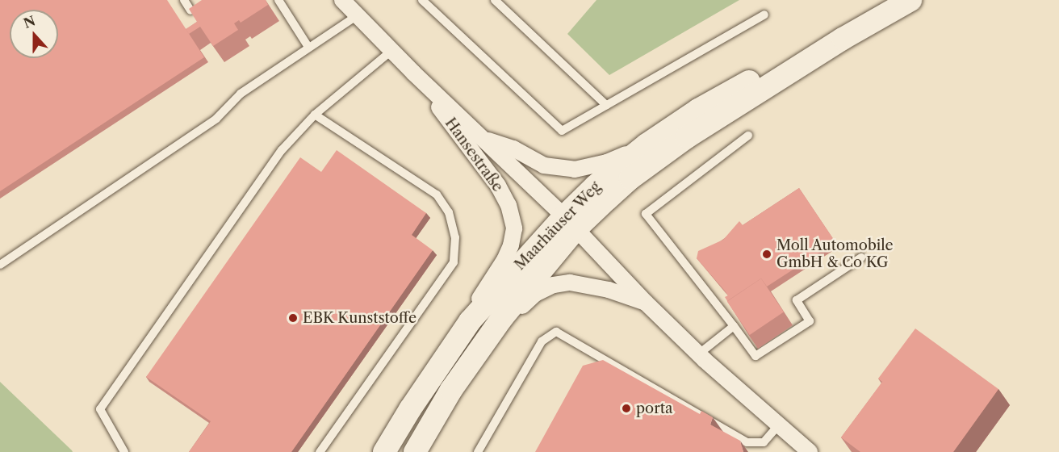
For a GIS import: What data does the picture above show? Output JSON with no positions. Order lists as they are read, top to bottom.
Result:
{
  "streets": {
    "main road": ["Maarhäuser Weg"],
    "street": ["Hansestraße"]
  },
  "crossings": [
    ["Hansestraße", "Maarhäuser Weg"]
  ],
  "places": ["Moll Automobile GmbH & Co KG", "EBK Kunststoffe", "porta"],
  "north": "top"
}
